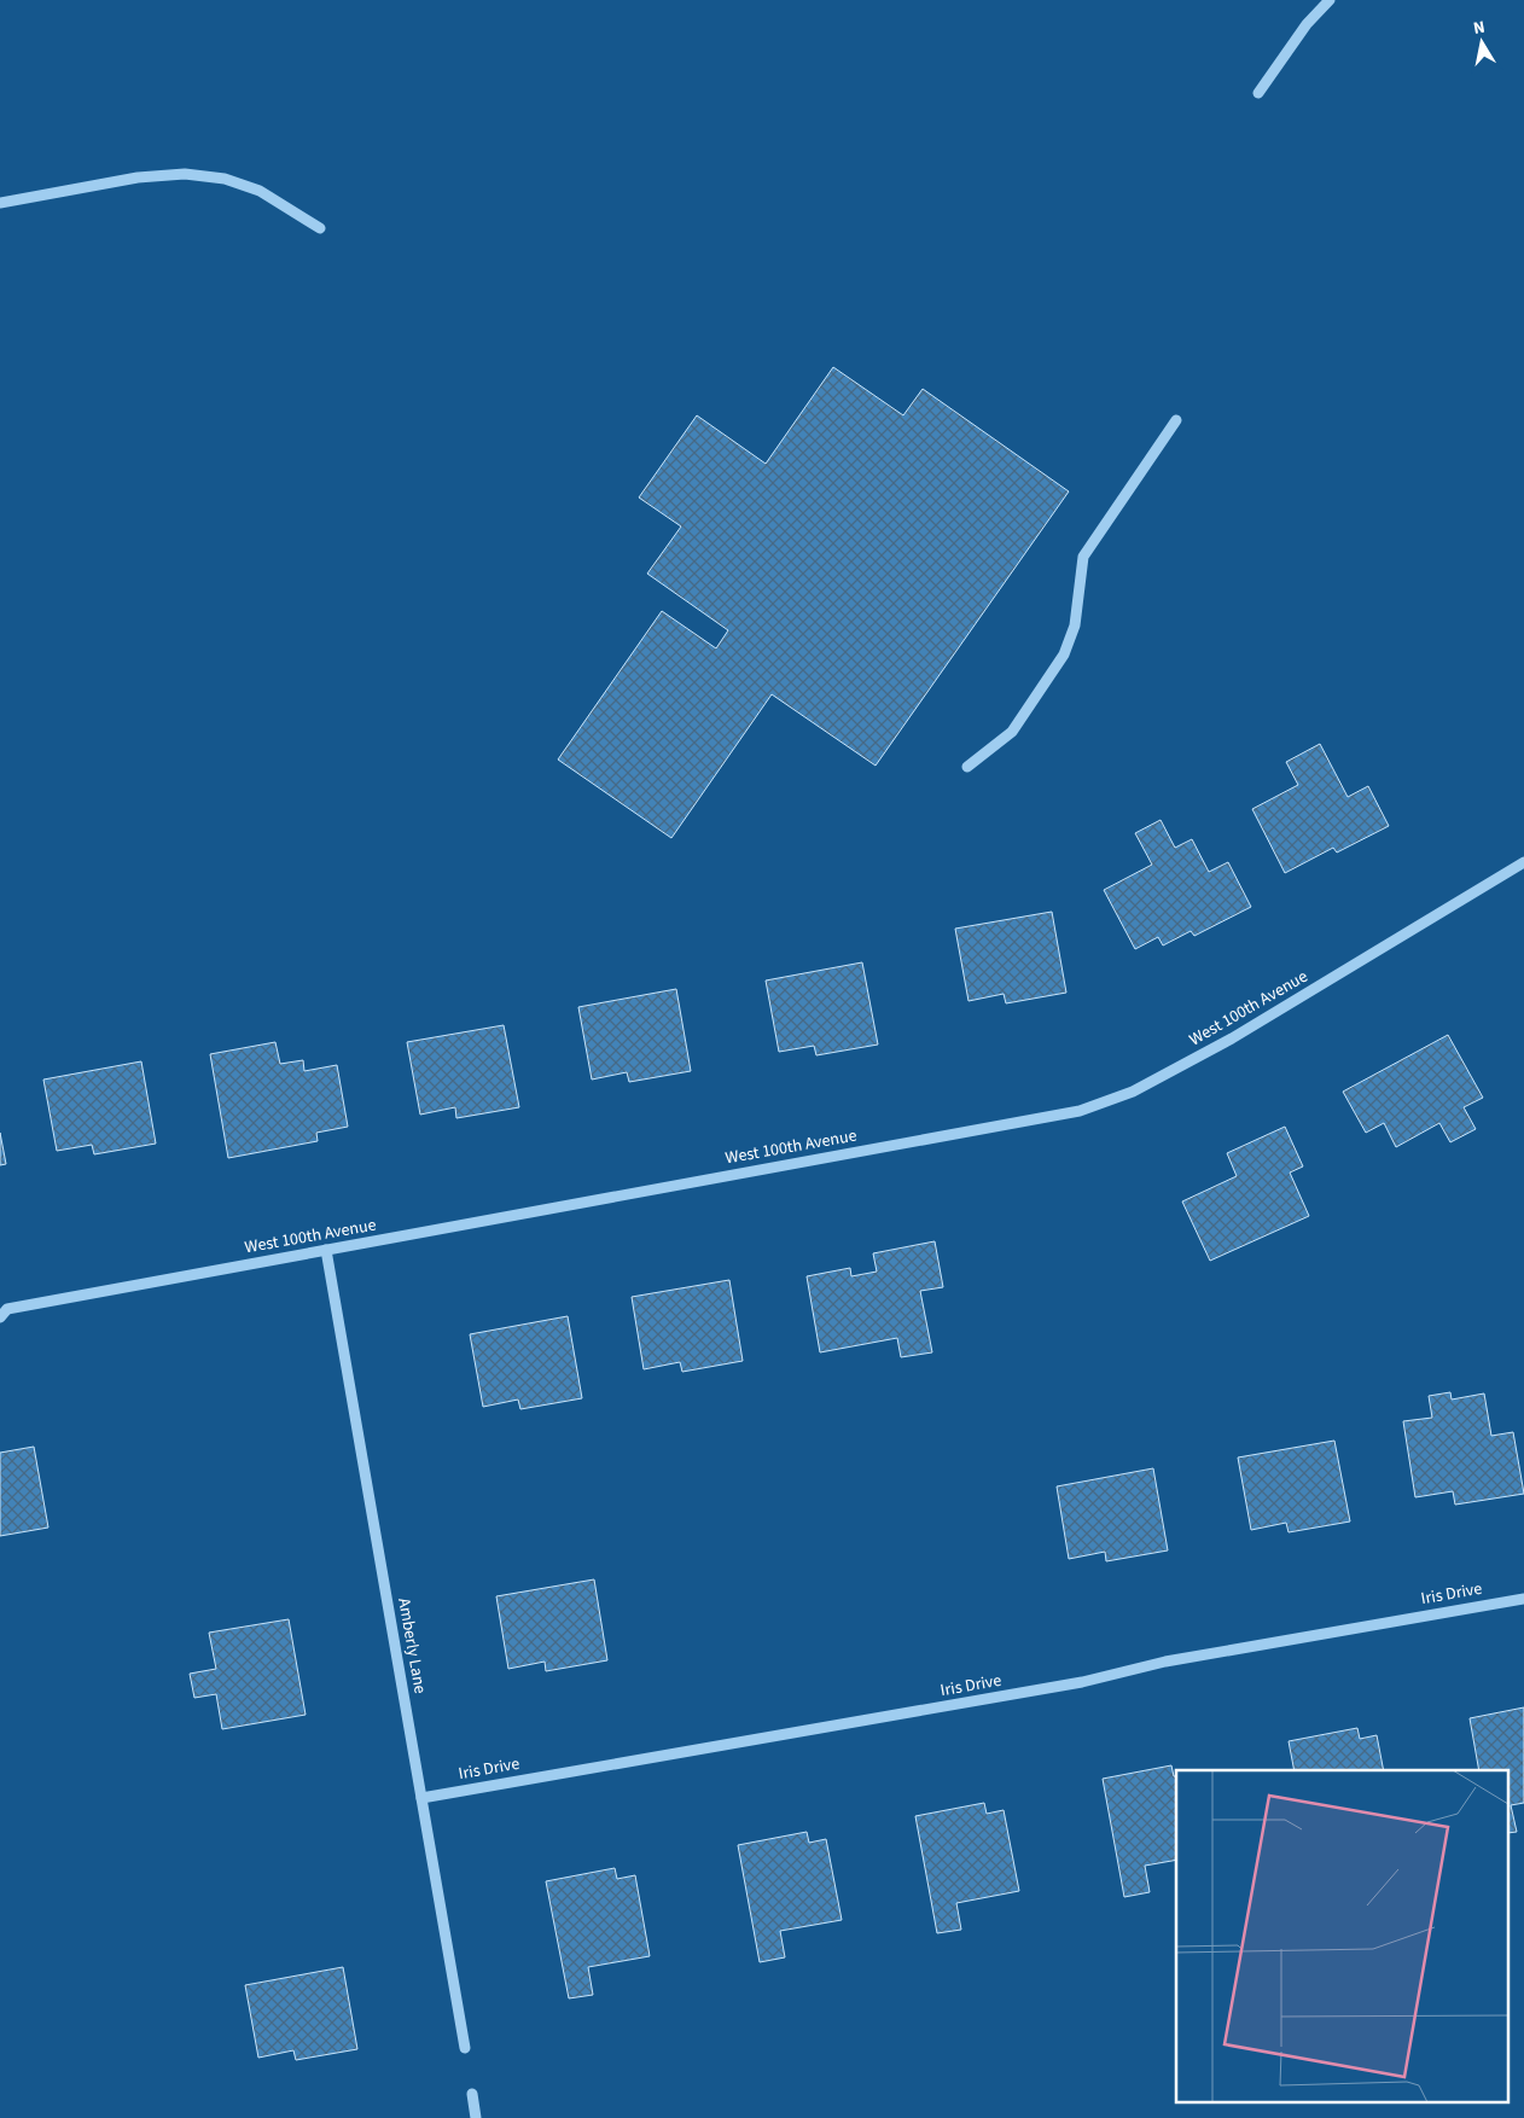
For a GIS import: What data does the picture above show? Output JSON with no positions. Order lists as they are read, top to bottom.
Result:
{
  "streets": {
    "street": ["West 100th Avenue", "Iris Drive", "Amberly Lane"]
  },
  "crossings": [
    ["West 100th Avenue", "Amberly Lane"],
    ["Iris Drive", "Amberly Lane"]
  ],
  "north": "top"
}
